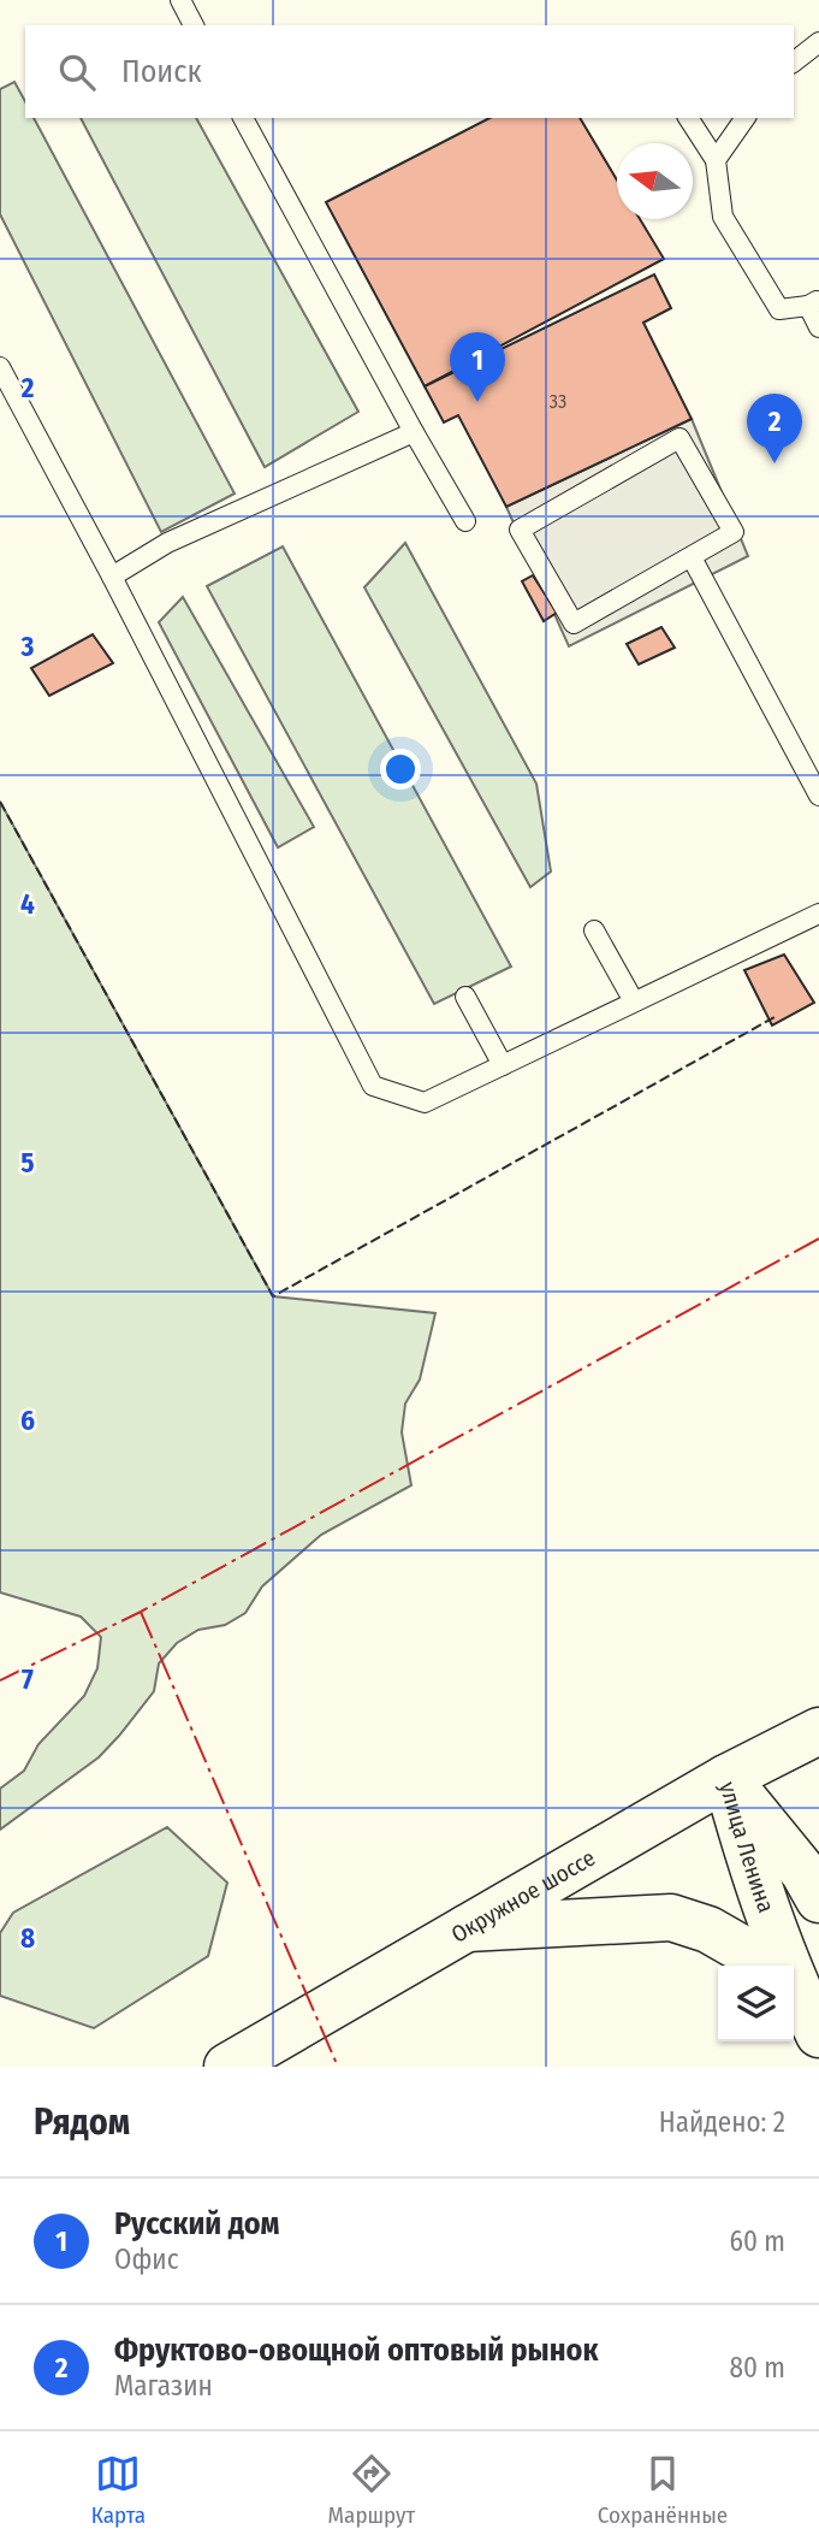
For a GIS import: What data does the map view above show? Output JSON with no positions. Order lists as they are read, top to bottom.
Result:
{
  "streets": {
    "main road": ["улица Ленина", "Окружное шоссе"]
  },
  "crossings": [
    ["улица Ленина", "Окружное шоссе"]
  ],
  "house_numbers": ["33"],
  "north": "left",
  "page": {
    "search": "Поиск",
    "pins": ["1", "2"],
    "heading": ["Рядом", "Найдено: 2"],
    "list": [
      {
        "mark": "1",
        "name": "Русский дом",
        "note": "Офис",
        "value": "60 m"
      },
      {
        "mark": "2",
        "name": "Фруктово-овощной оптовый рынок",
        "note": "Магазин",
        "value": "80 m"
      }
    ],
    "nav": ["Карта", "Маршрут", "Сохранённые"]
  },
  "grid": {
    "rows": [
      "2",
      "3",
      "4",
      "5",
      "6",
      "7",
      "8"
    ]
  }
}
